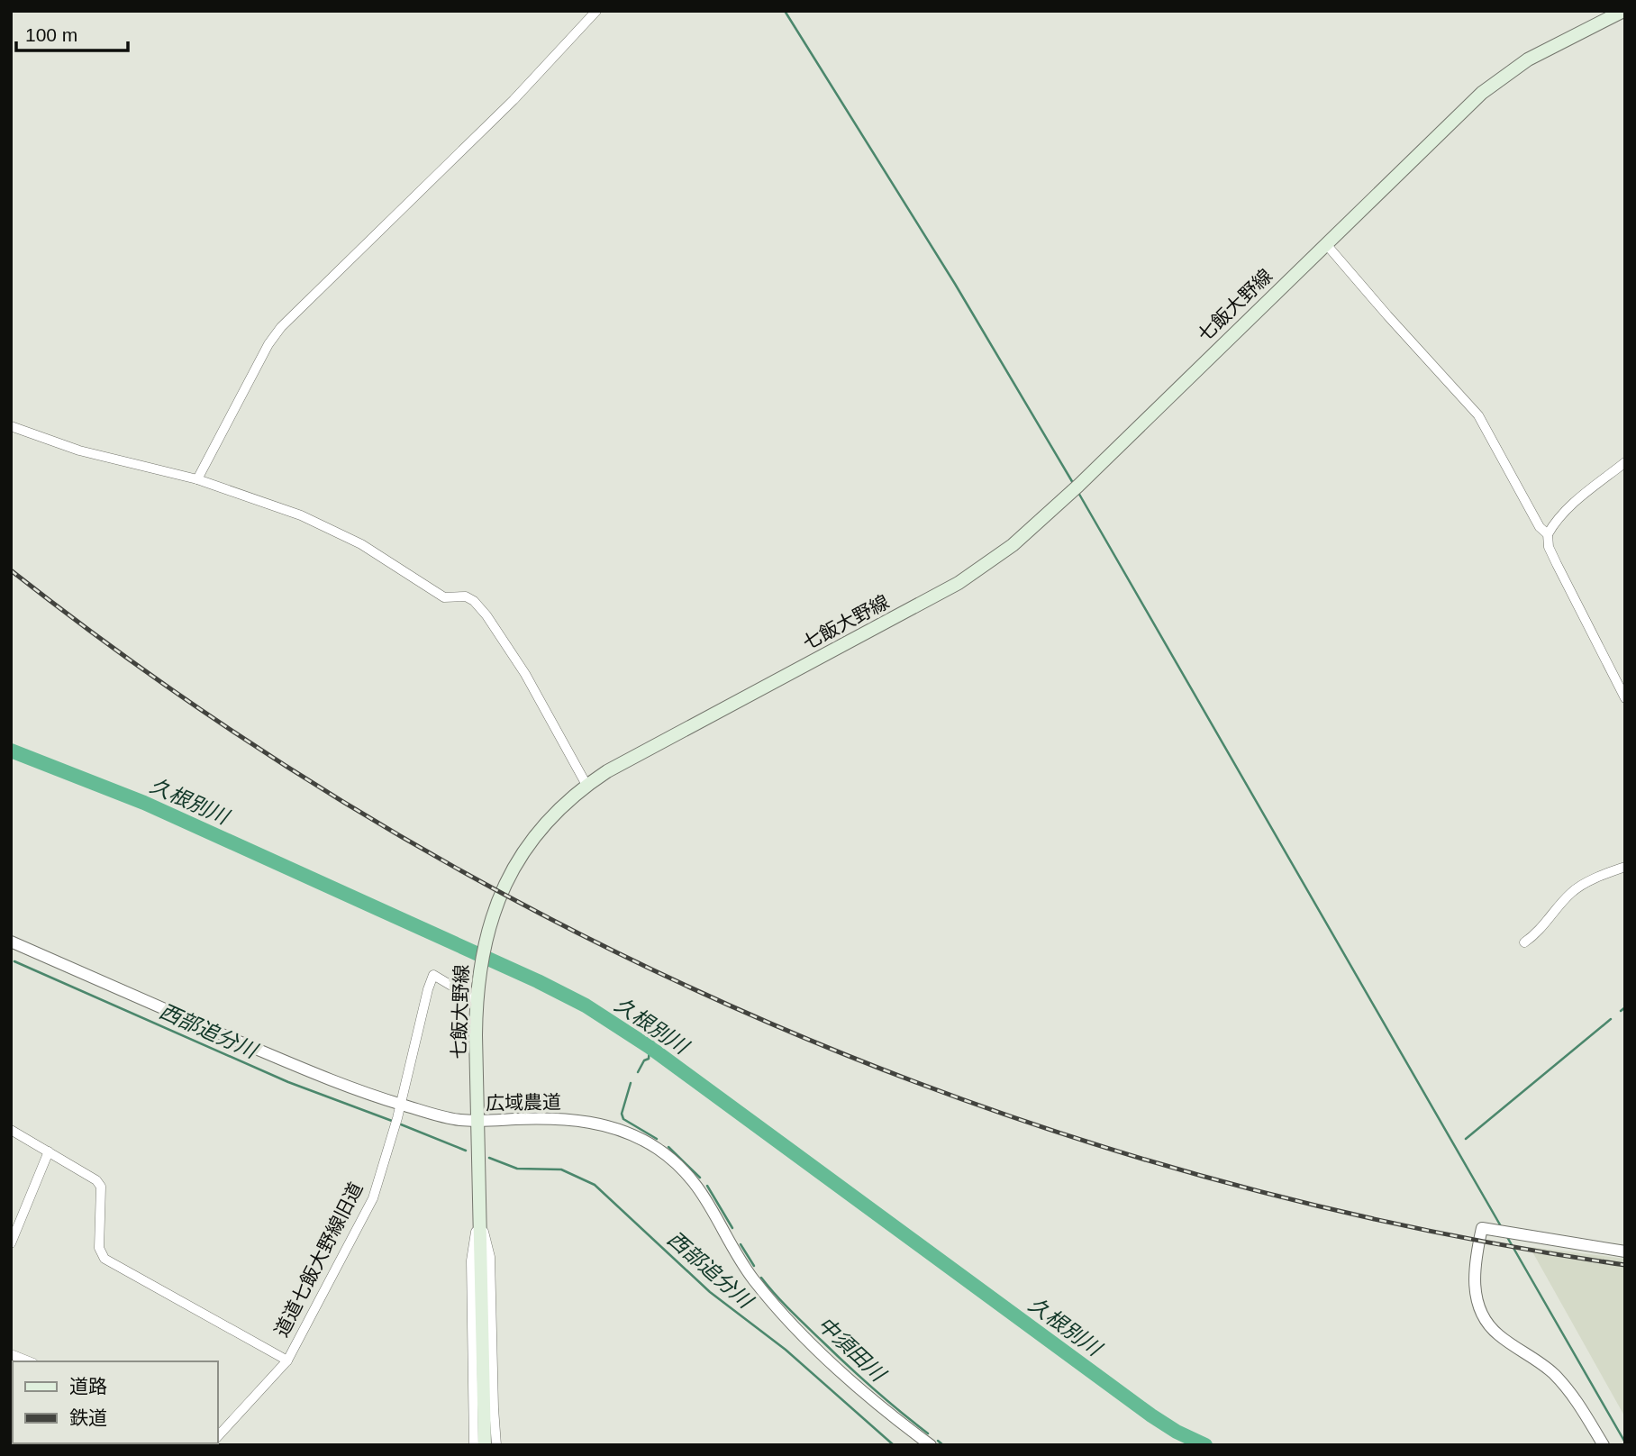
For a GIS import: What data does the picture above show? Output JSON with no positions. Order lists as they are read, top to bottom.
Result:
{
  "streets": {
    "main road": ["七飯大野線"],
    "street": ["広域農道", "道道七飯大野線旧道"]
  },
  "crossings": [
    ["七飯大野線", "広域農道"],
    ["七飯大野線", "道道七飯大野線旧道"],
    ["広域農道", "道道七飯大野線旧道"]
  ],
  "water": ["久根別川", "西部追分川", "中須田川"],
  "legend": ["道路", "鉄道"],
  "scale_bar": "100 m"
}
